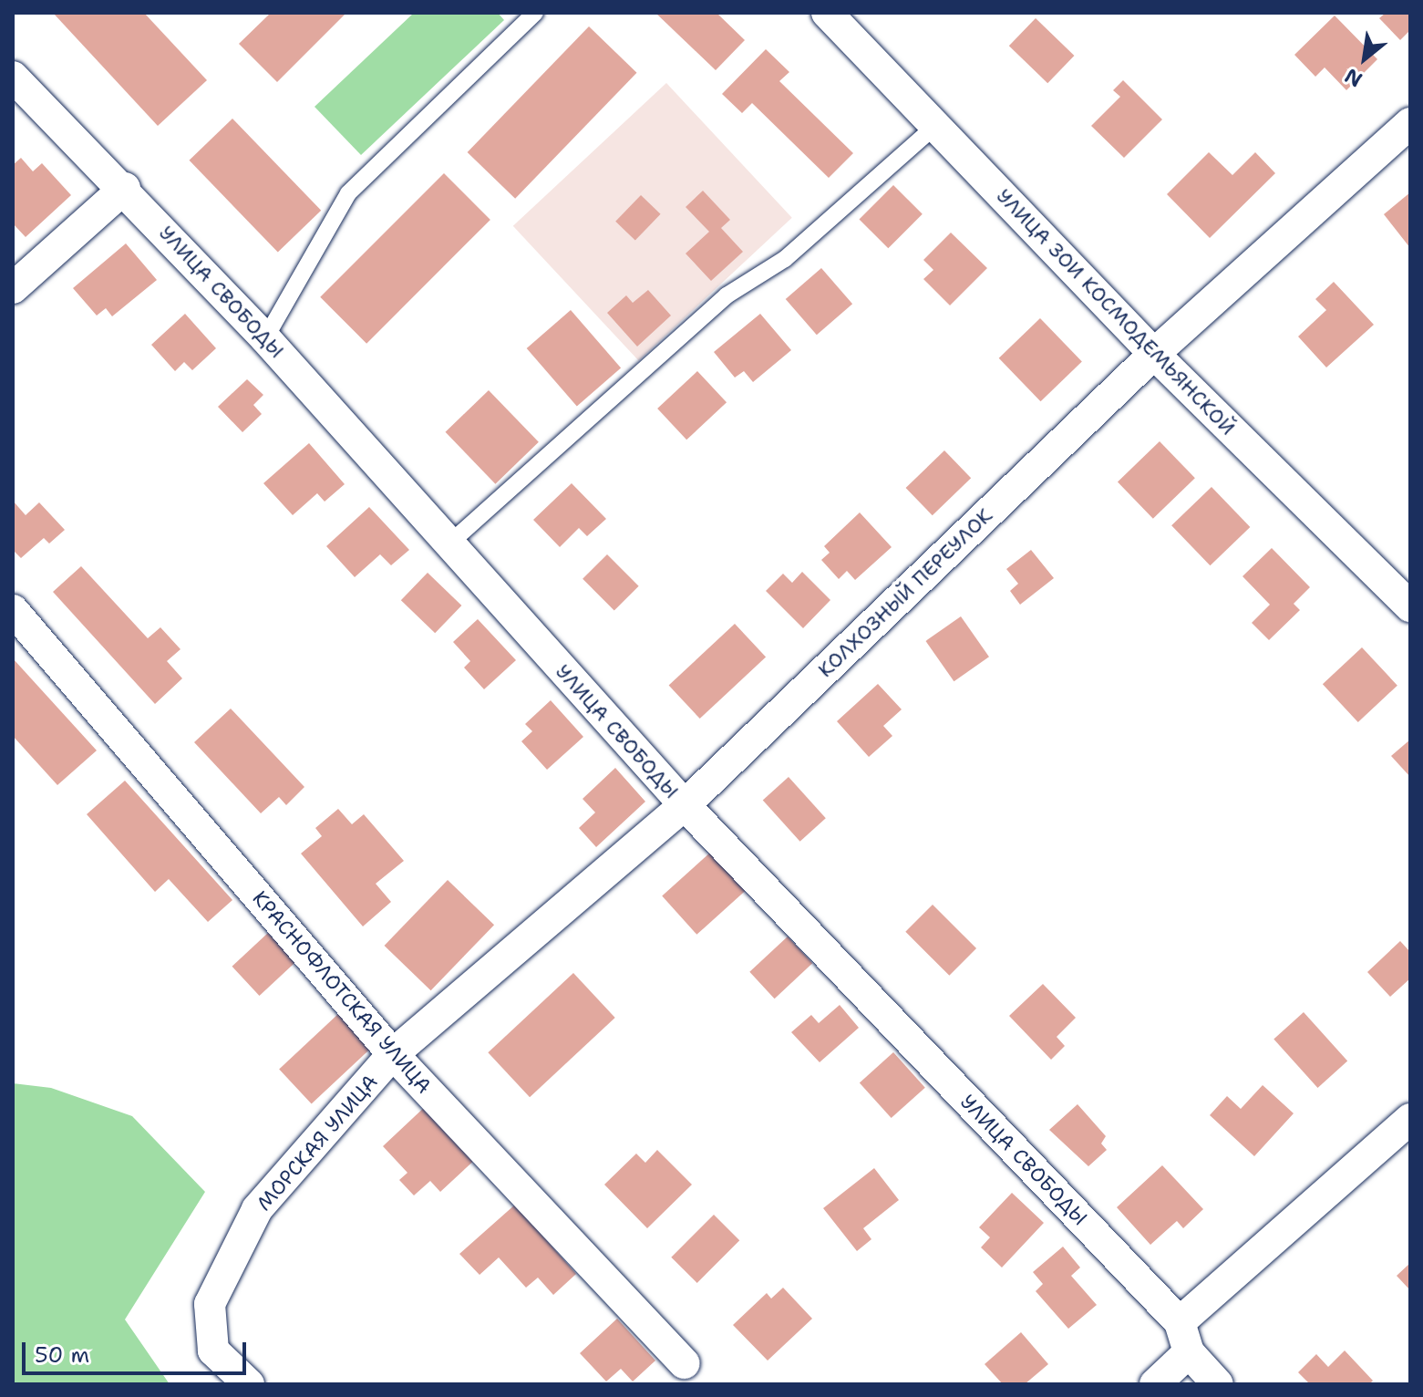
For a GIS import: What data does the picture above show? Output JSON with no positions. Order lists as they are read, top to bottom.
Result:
{
  "streets": {
    "street": [
      "УЛИЦА СВОБОДЫ",
      "УЛИЦА ЗОИ КОСМОДЕМЬЯНСКОЙ",
      "КОЛХОЗНЫЙ ПЕРЕУЛОК",
      "КРАСНОФЛОТСКАЯ УЛИЦА",
      "МОРСКАЯ УЛИЦА"
    ]
  },
  "crossings": [
    ["УЛИЦА СВОБОДЫ", "КОЛХОЗНЫЙ ПЕРЕУЛОК"],
    ["УЛИЦА ЗОИ КОСМОДЕМЬЯНСКОЙ", "КОЛХОЗНЫЙ ПЕРЕУЛОК"],
    ["КОЛХОЗНЫЙ ПЕРЕУЛОК", "КРАСНОФЛОТСКАЯ УЛИЦА"],
    ["КОЛХОЗНЫЙ ПЕРЕУЛОК", "МОРСКАЯ УЛИЦА"],
    ["КРАСНОФЛОТСКАЯ УЛИЦА", "МОРСКАЯ УЛИЦА"]
  ],
  "scale_bar": "50 m",
  "north": "bottom left"
}
